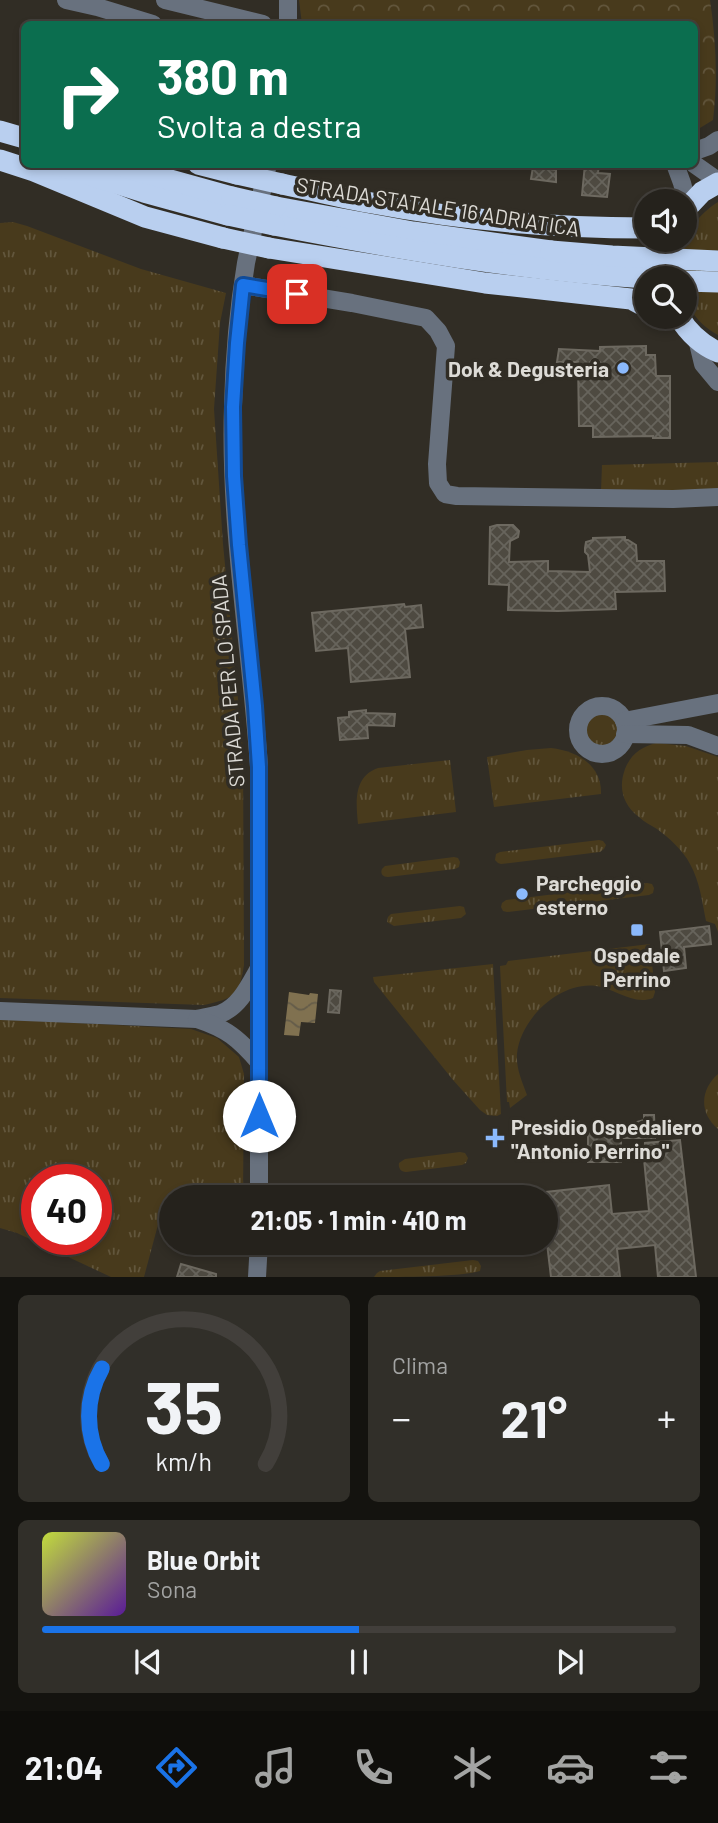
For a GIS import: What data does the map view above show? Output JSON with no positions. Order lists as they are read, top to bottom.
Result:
{
  "streets": {
    "highway": ["STRADA STATALE 16 ADRIATICA"],
    "street": ["STRADA PER LO SPADA"]
  },
  "places": {
    "other": ["Dok & Degusteria", "Parcheggio esterno"],
    "transit": ["Ospedale Perrino"],
    "health": ["Presidio Ospedaliero \"Antonio Perrino\""]
  },
  "page": {
    "turn": ["380 m", "Svolta a destra"],
    "limit": "40",
    "trip": "21:05 · 1 min · 410 m",
    "tile": "Clima",
    "heat": ["−", "21°", "+"],
    "song": ["Blue Orbit", "Sona"],
    "tabs": "21:04",
    "gauge": ["35", "km/h"]
  }
}
